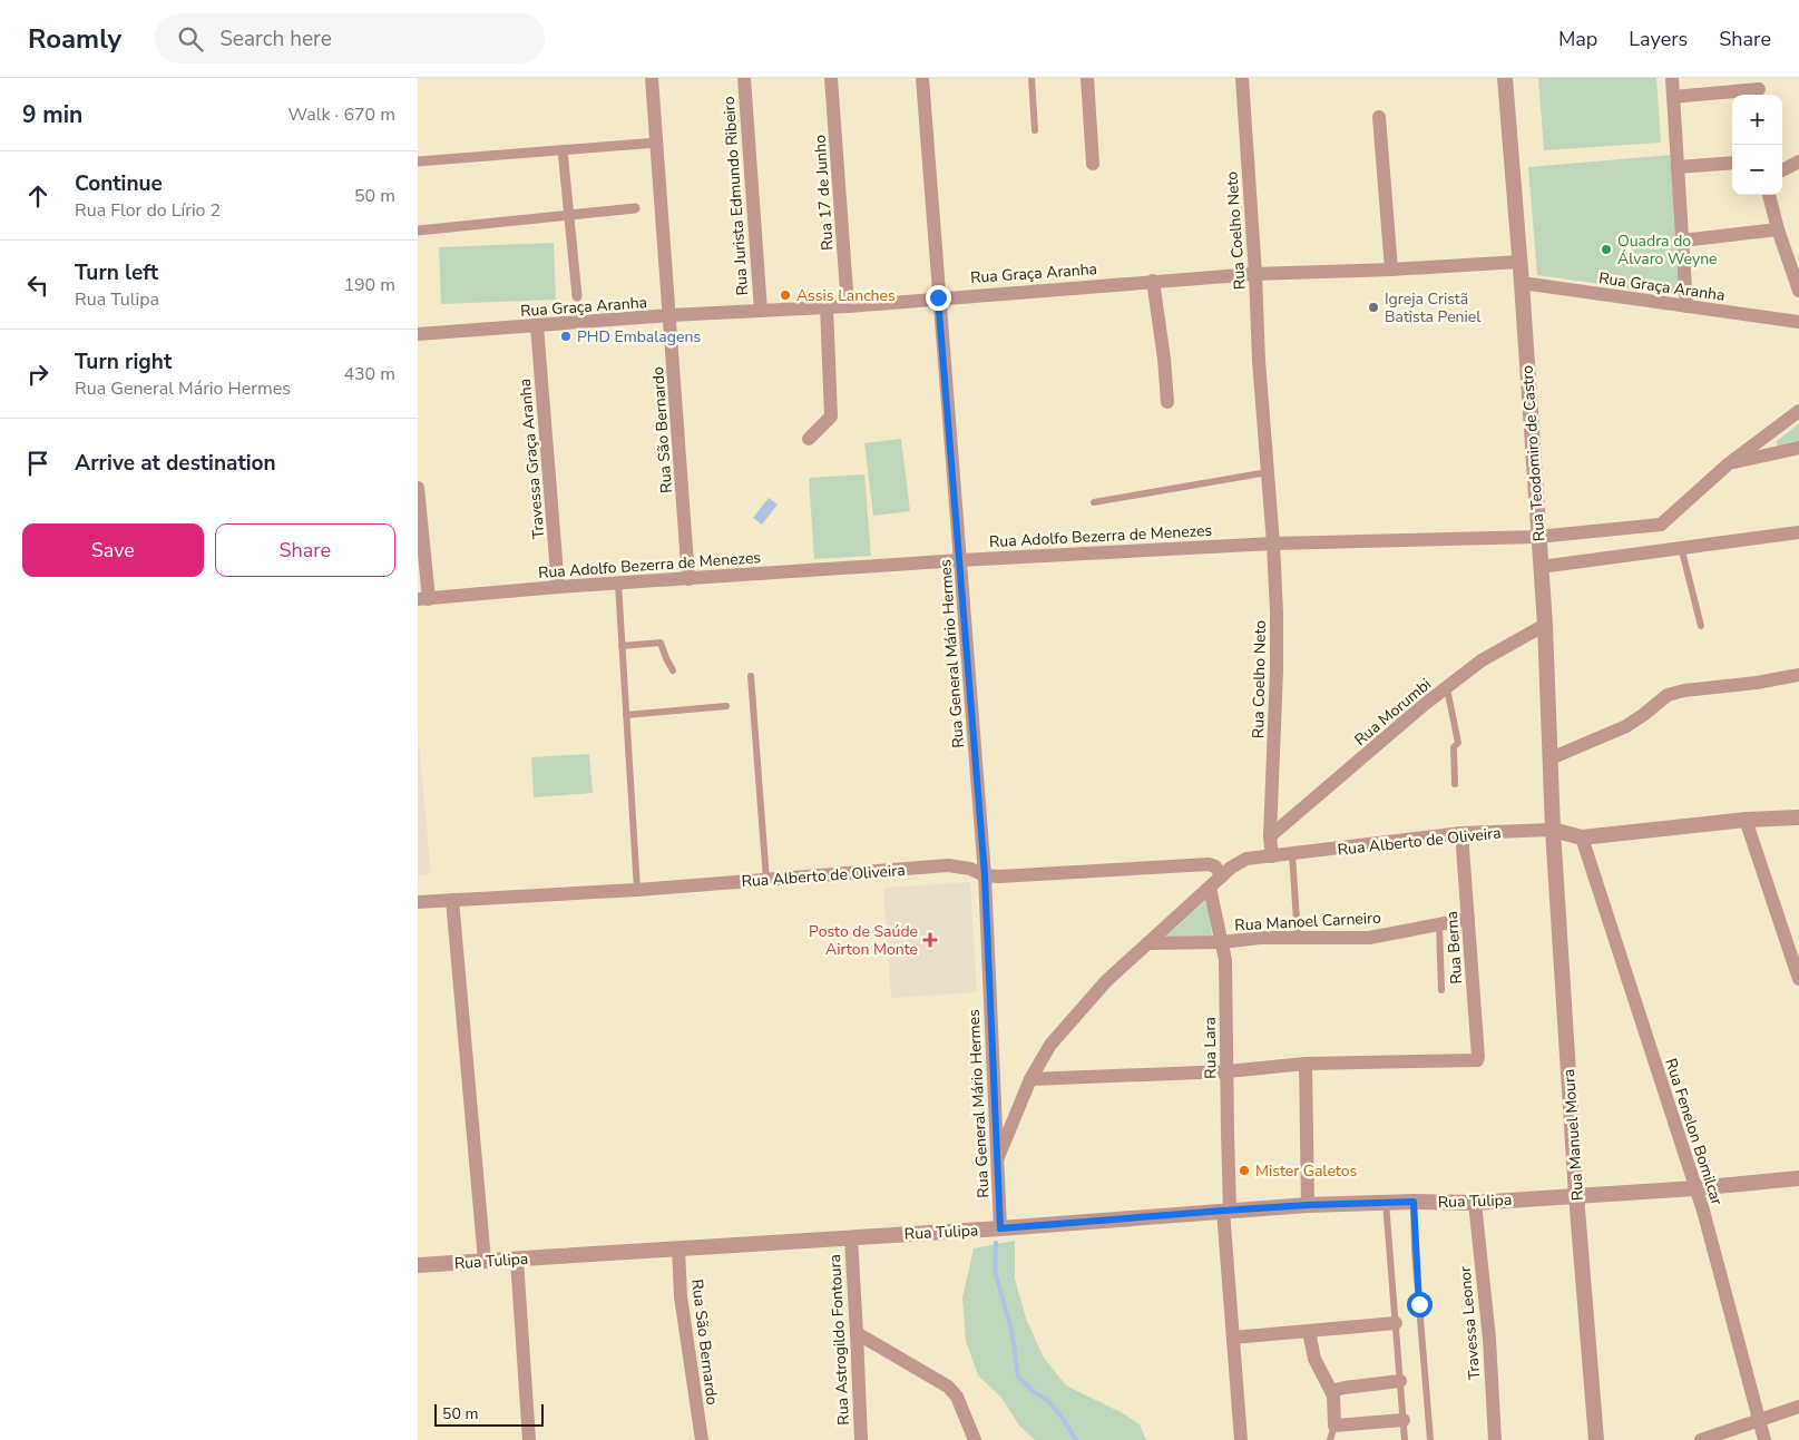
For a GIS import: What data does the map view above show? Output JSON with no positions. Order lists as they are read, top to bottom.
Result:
{
  "streets": {
    "street": [
      "Rua 17 de Junho",
      "Rua Jurista Edmundo Ribeiro",
      "Rua Coelho Neto",
      "Rua Graça Aranha",
      "Rua São Bernardo",
      "Rua Teodomiro de Castro",
      "Travessa Graça Aranha",
      "Rua Adolfo Bezerra de Menezes",
      "Rua General Mário Hermes",
      "Rua Morumbi",
      "Rua Alberto de Oliveira",
      "Rua Manoel Carneiro",
      "Rua Berna",
      "Rua Lara",
      "Rua Fenelon Bomilcar",
      "Rua Manuel Moura",
      "Rua Tulipa",
      "Travessa Leonor",
      "Rua Astrogildo Fontoura"
    ]
  },
  "crossings": [
    ["Rua 17 de Junho", "Rua Graça Aranha"],
    ["Rua Jurista Edmundo Ribeiro", "Rua Graça Aranha"],
    ["Rua Coelho Neto", "Rua Graça Aranha"],
    ["Rua Coelho Neto", "Rua Adolfo Bezerra de Menezes"],
    ["Rua Coelho Neto", "Rua Morumbi"],
    ["Rua Coelho Neto", "Rua Alberto de Oliveira"],
    ["Rua Graça Aranha", "Rua São Bernardo"],
    ["Rua Graça Aranha", "Rua Teodomiro de Castro"],
    ["Rua Graça Aranha", "Travessa Graça Aranha"],
    ["Rua Graça Aranha", "Rua General Mário Hermes"],
    ["Rua São Bernardo", "Rua Adolfo Bezerra de Menezes"],
    ["Rua São Bernardo", "Rua Tulipa"],
    ["Rua Teodomiro de Castro", "Rua Adolfo Bezerra de Menezes"],
    ["Rua Teodomiro de Castro", "Rua Morumbi"],
    ["Rua Teodomiro de Castro", "Rua Alberto de Oliveira"],
    ["Rua Teodomiro de Castro", "Rua Manuel Moura"],
    ["Travessa Graça Aranha", "Rua Adolfo Bezerra de Menezes"],
    ["Rua Adolfo Bezerra de Menezes", "Rua General Mário Hermes"],
    ["Rua General Mário Hermes", "Rua Alberto de Oliveira"],
    ["Rua General Mário Hermes", "Rua Tulipa"],
    ["Rua Alberto de Oliveira", "Rua Berna"],
    ["Rua Alberto de Oliveira", "Rua Fenelon Bomilcar"],
    ["Rua Alberto de Oliveira", "Rua Manuel Moura"],
    ["Rua Manoel Carneiro", "Rua Berna"],
    ["Rua Manoel Carneiro", "Rua Lara"],
    ["Rua Lara", "Rua Tulipa"],
    ["Rua Fenelon Bomilcar", "Rua Tulipa"],
    ["Rua Manuel Moura", "Rua Tulipa"],
    ["Rua Tulipa", "Travessa Leonor"],
    ["Rua Tulipa", "Rua Astrogildo Fontoura"]
  ],
  "places": {
    "other": [
      "Quadra do Álvaro Weyne",
      "Assis Lanches",
      "Igreja Cristã Batista Peniel",
      "PHD Embalagens",
      "Mister Galetos"
    ],
    "health": ["Posto de Saúde Airton Monte"]
  },
  "scale_bar": "50 m",
  "page": {
    "header": "Roamly",
    "search": "Search here",
    "nav": ["Map", "Layers", "Share"],
    "heading": ["9 min", "Walk · 670 m"],
    "map_buttons": ["+", "−"],
    "list": [
      ["Continue", "Rua Flor do Lírio 2", "50 m"],
      ["Turn left", "Rua Tulipa", "190 m"],
      ["Turn right", "Rua General Mário Hermes", "430 m"],
      "Arrive at destination"
    ],
    "buttons": ["Save", "Share"],
    "scale": "50 m"
  }
}
